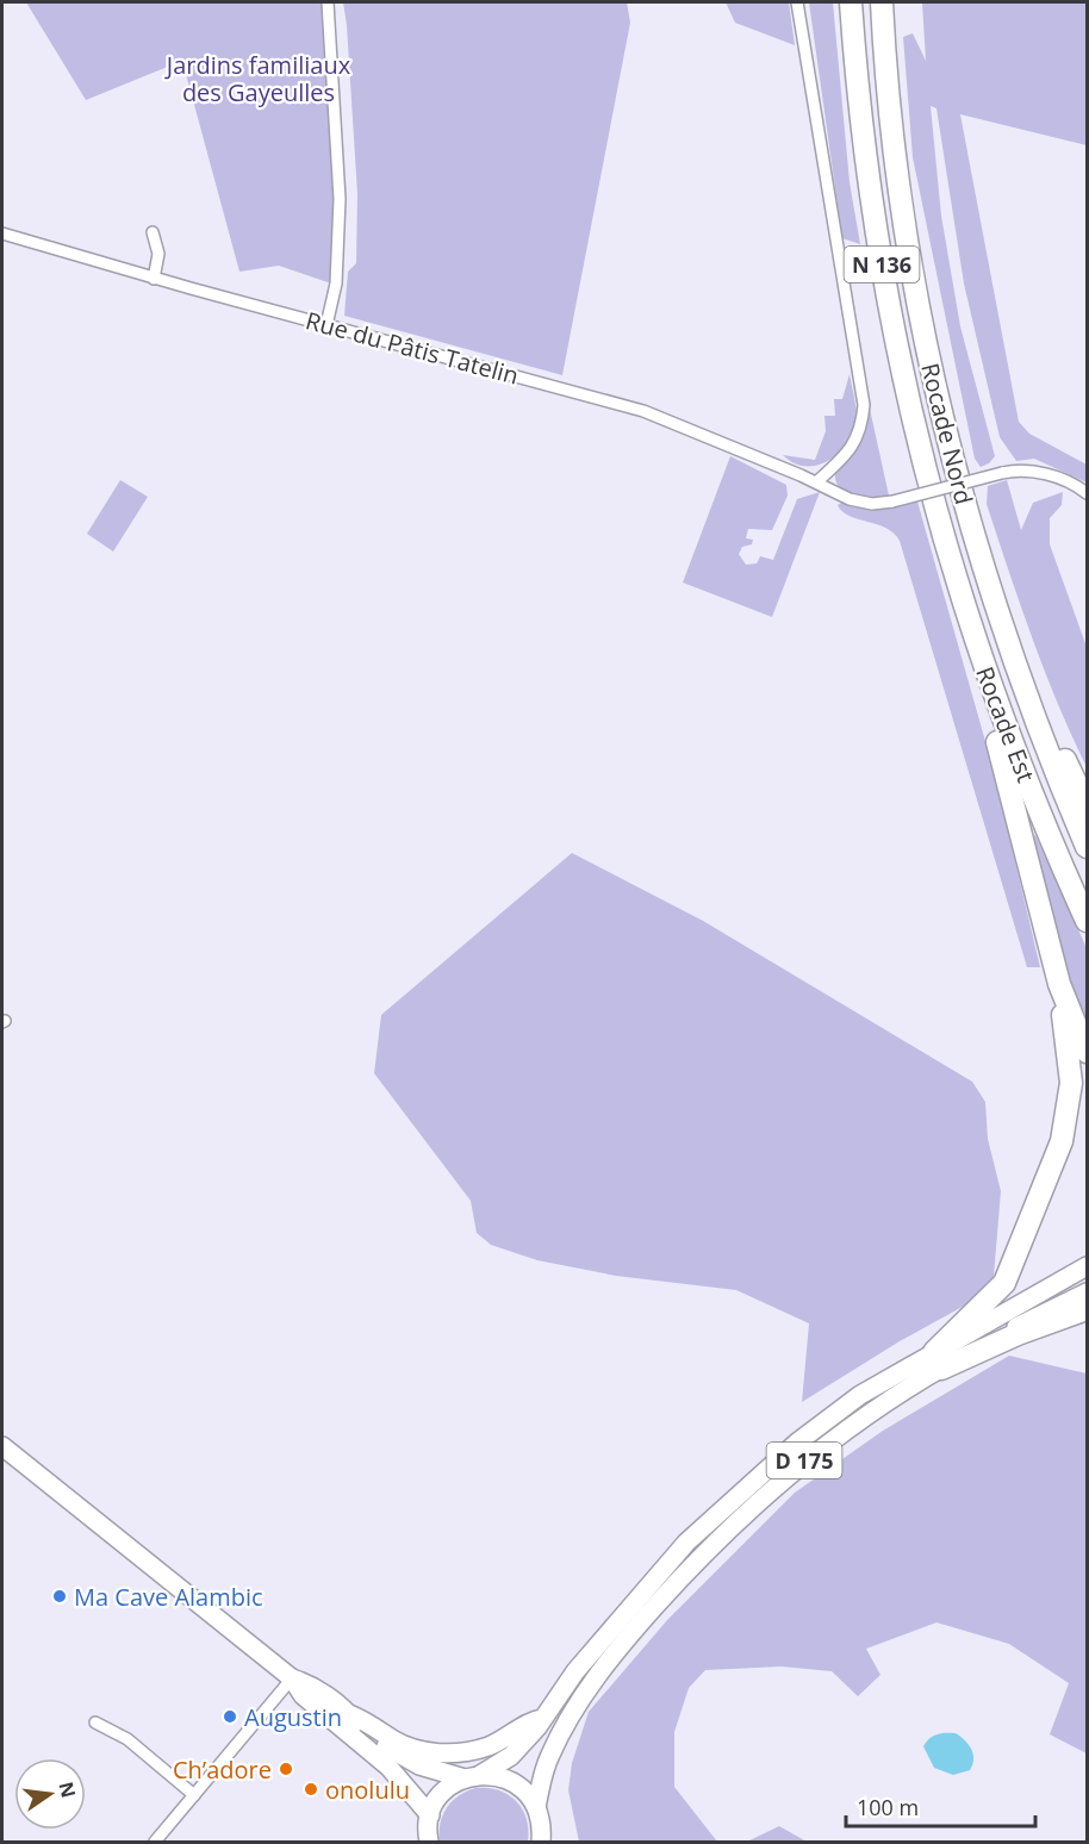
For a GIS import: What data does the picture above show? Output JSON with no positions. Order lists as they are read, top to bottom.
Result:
{
  "streets": {
    "highway": ["N 136", "Rocade Nord", "Rocade Est"],
    "main road": ["D 175"],
    "street": ["Rue du Pâtis Tatelin"]
  },
  "crossings": [
    ["Rocade Nord", "Rocade Est"]
  ],
  "parks": ["Jardins familiaux des Gayeulles"],
  "places": [
    "Ma Cave Alambic",
    "Augustin",
    "Ch’adore",
    "onolulu"
  ],
  "scale_bar": "100 m",
  "north": "right"
}
